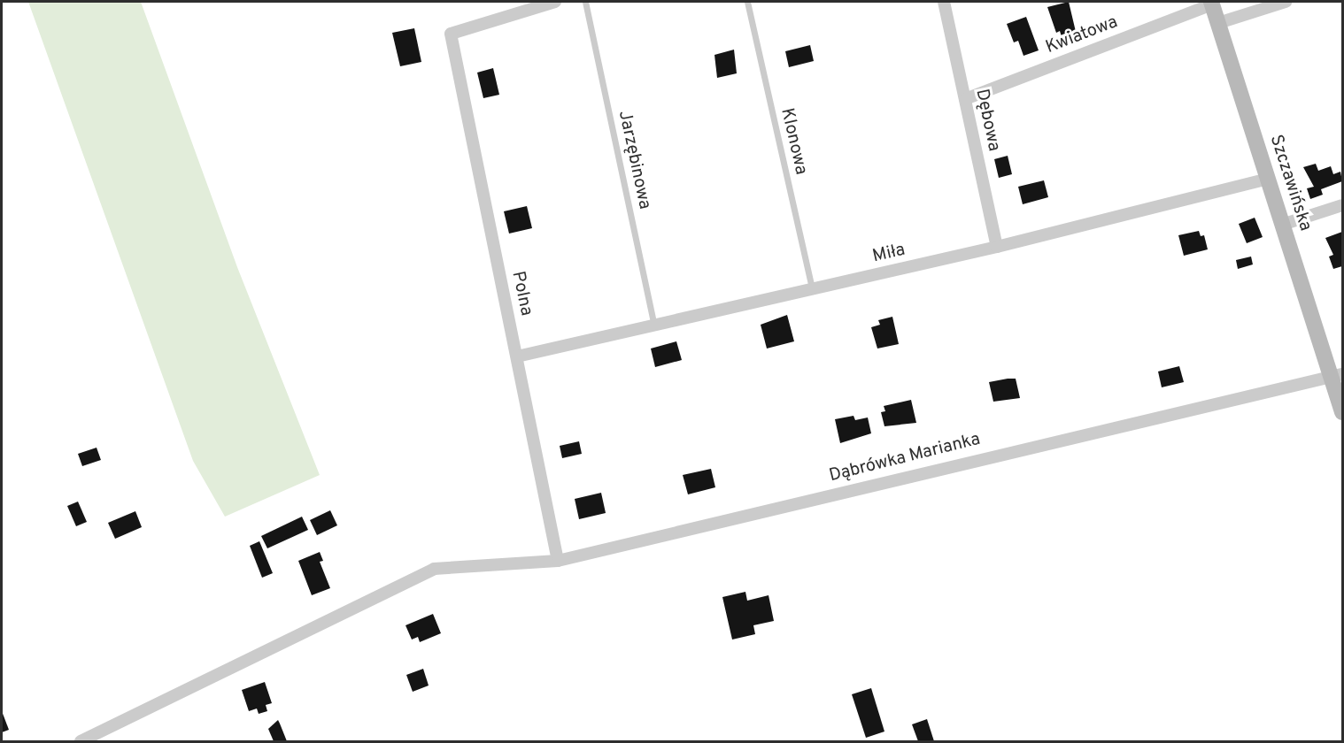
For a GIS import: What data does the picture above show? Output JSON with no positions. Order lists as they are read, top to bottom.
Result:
{
  "streets": {
    "street": [
      "Kwiatowa",
      "Dębowa",
      "Szczawińska",
      "Miła",
      "Polna",
      "Dąbrówka Marianka"
    ],
    "lane": ["Klonowa", "Jarzębinowa"]
  },
  "crossings": [
    ["Kwiatowa", "Dębowa"],
    ["Kwiatowa", "Szczawińska"],
    ["Dębowa", "Miła"],
    ["Klonowa", "Miła"],
    ["Jarzębinowa", "Miła"],
    ["Szczawińska", "Miła"],
    ["Szczawińska", "Dąbrówka Marianka"],
    ["Miła", "Polna"],
    ["Polna", "Dąbrówka Marianka"]
  ]
}
